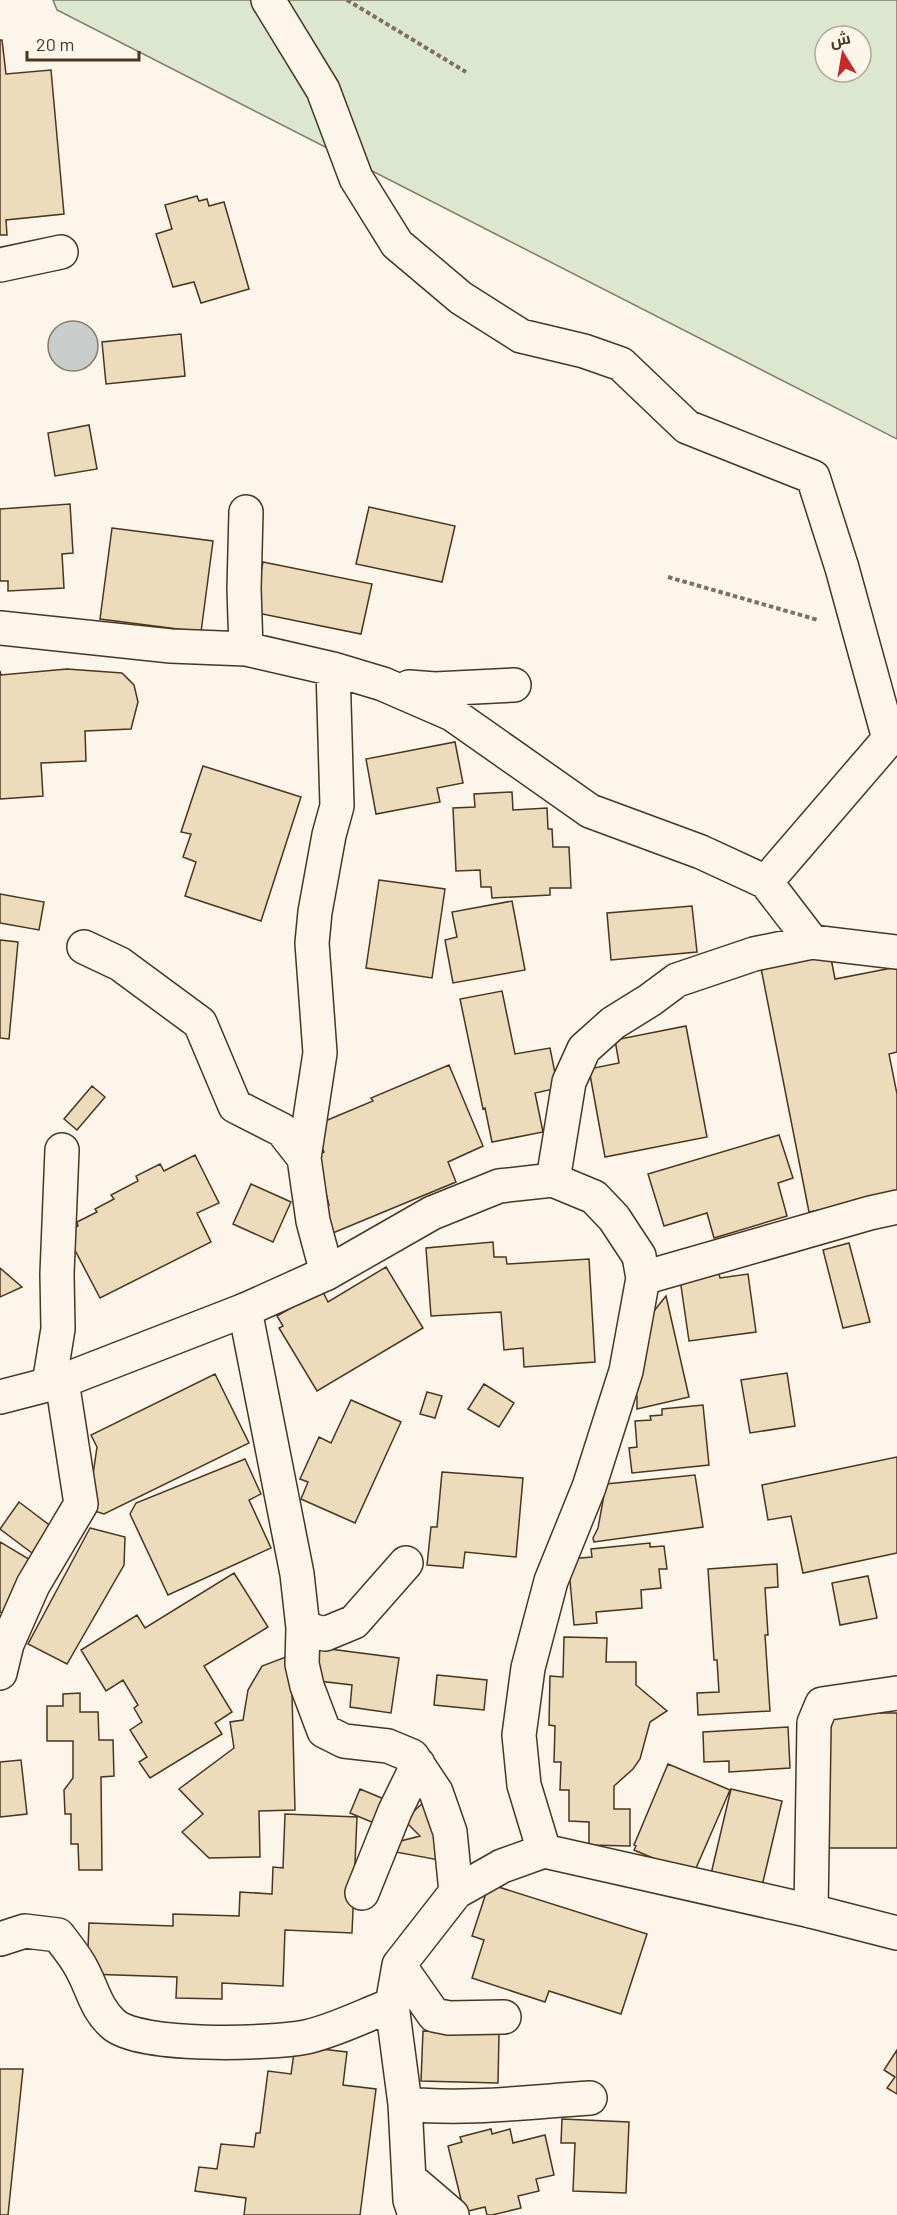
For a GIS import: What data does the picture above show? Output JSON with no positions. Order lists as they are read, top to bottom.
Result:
{
  "scale_bar": "20 m",
  "north": "top"
}
